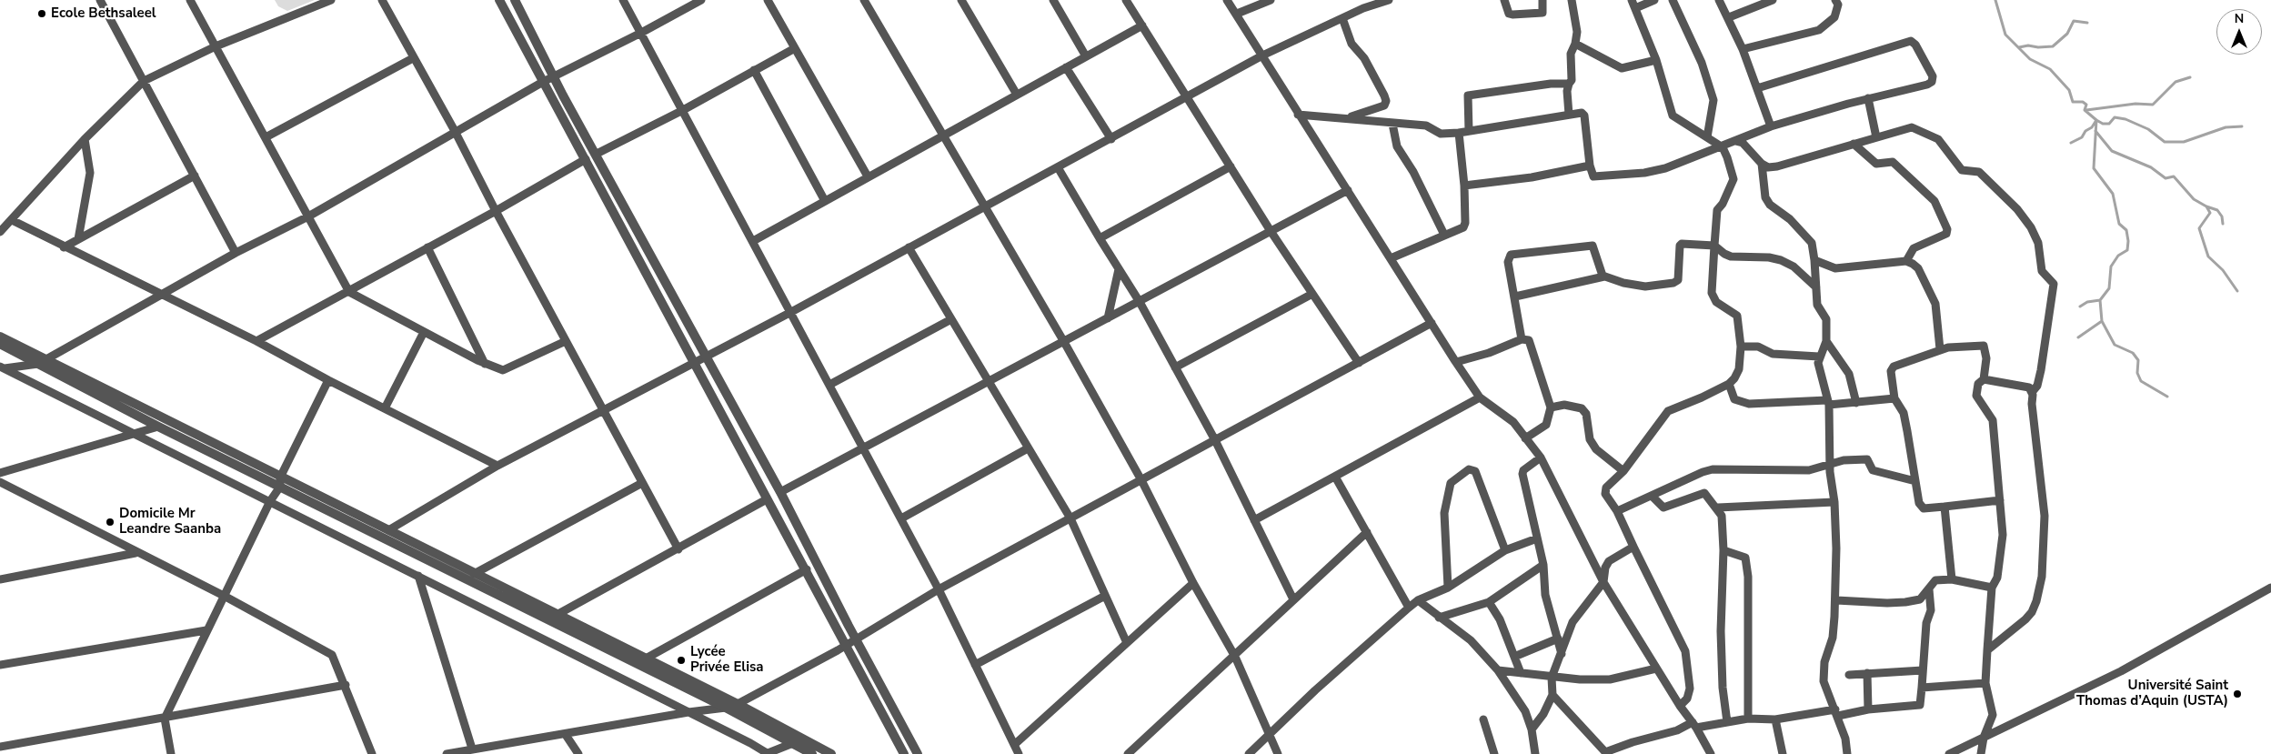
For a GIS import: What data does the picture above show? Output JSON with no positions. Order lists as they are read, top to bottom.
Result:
{
  "places": [
    "Ecole Bethsaleel",
    "Domicile Mr Leandre Saanba",
    "Lycée Privée Elisa",
    "Université Saint Thomas d’Aquin (USTA)"
  ],
  "north": "top"
}
